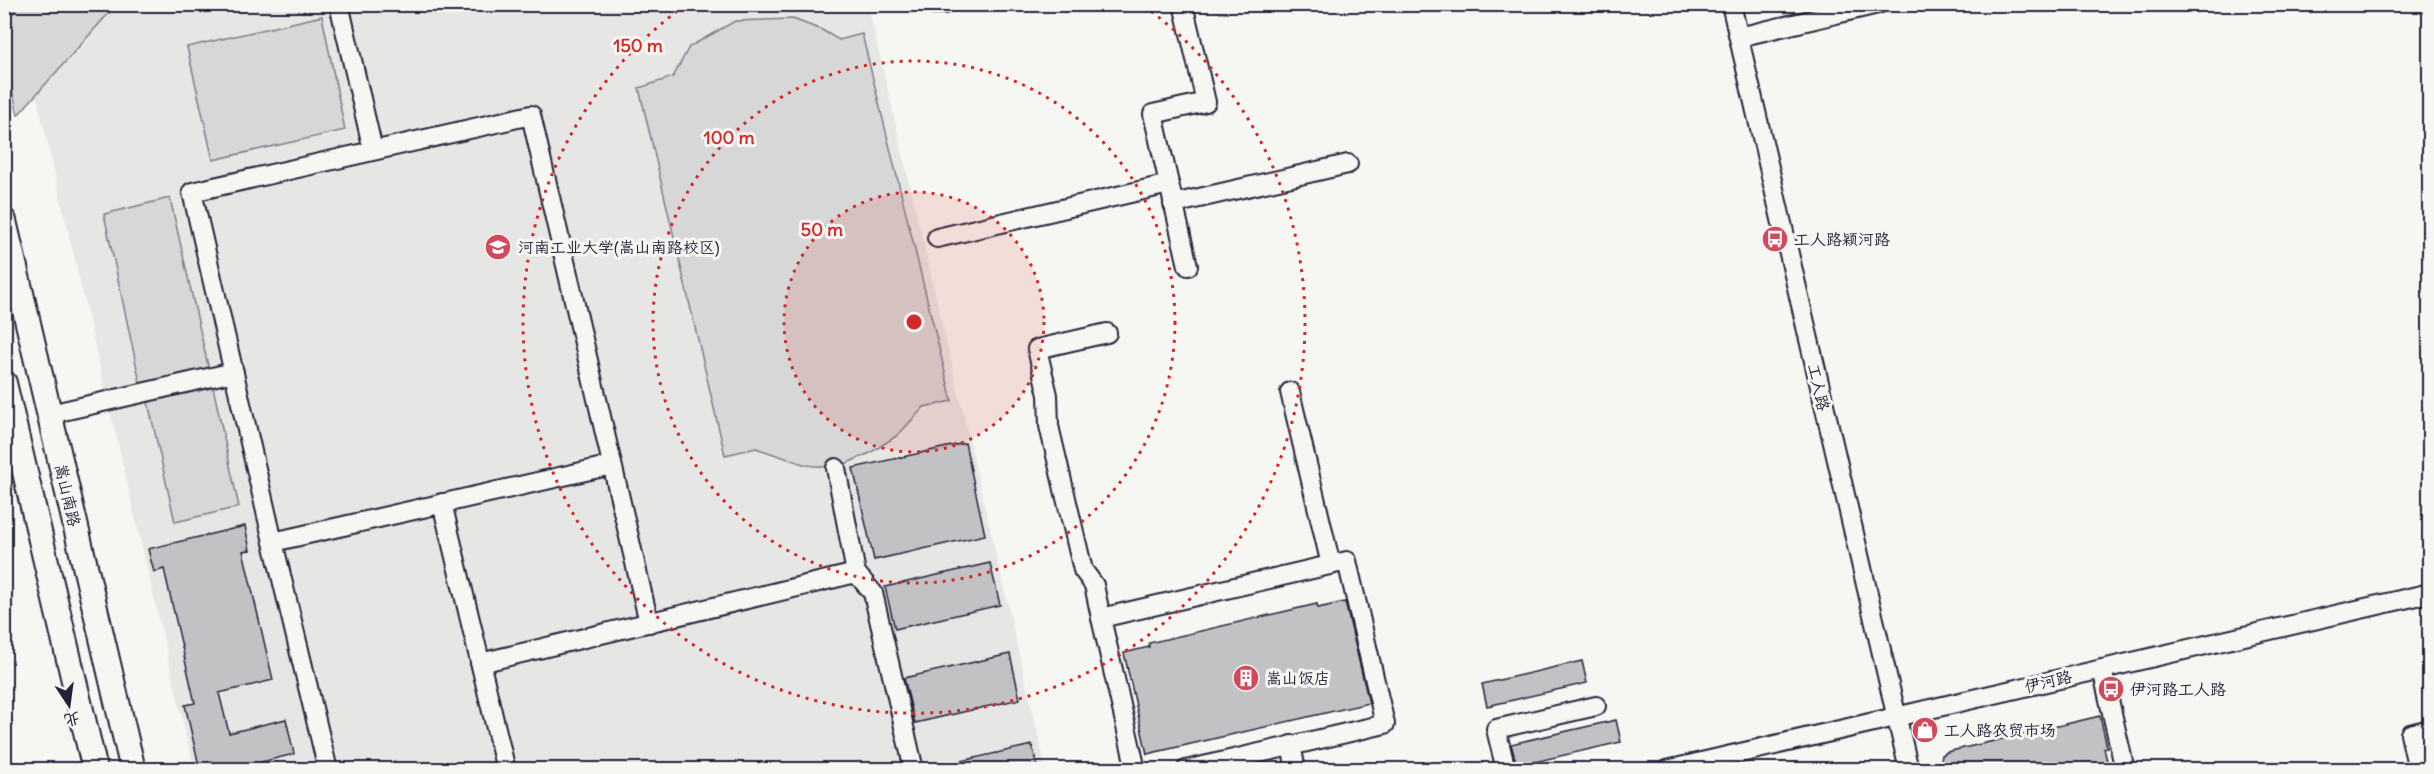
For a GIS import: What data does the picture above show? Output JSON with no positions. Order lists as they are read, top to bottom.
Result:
{
  "streets": {
    "main road": ["嵩山南路"],
    "street": ["工人路", "伊河路"]
  },
  "crossings": [
    ["工人路", "伊河路"]
  ],
  "places": {
    "bus stop": ["工人路颖河路", "伊河路工人路"],
    "school or university": ["河南工业大学(嵩山南路校区)"],
    "building": ["嵩山饭店"],
    "shop": ["工人路农贸市场"]
  },
  "north": "bottom",
  "rings": ["150 m", "100 m", "50 m"]
}
